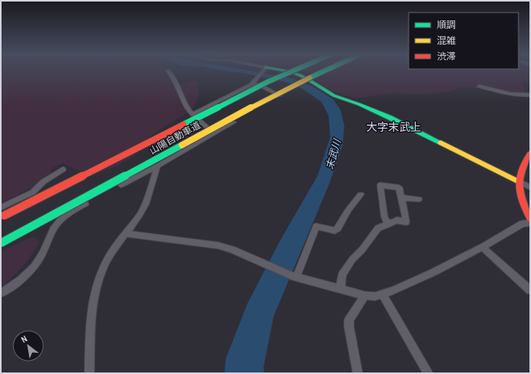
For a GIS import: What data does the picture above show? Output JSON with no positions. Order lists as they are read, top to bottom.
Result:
{
  "streets": {
    "main road": ["山陽自動車道"]
  },
  "districts": ["大字末武上"],
  "water": ["末武川"],
  "legend": ["順調", "混雑", "渋滞"],
  "north": "top left"
}
